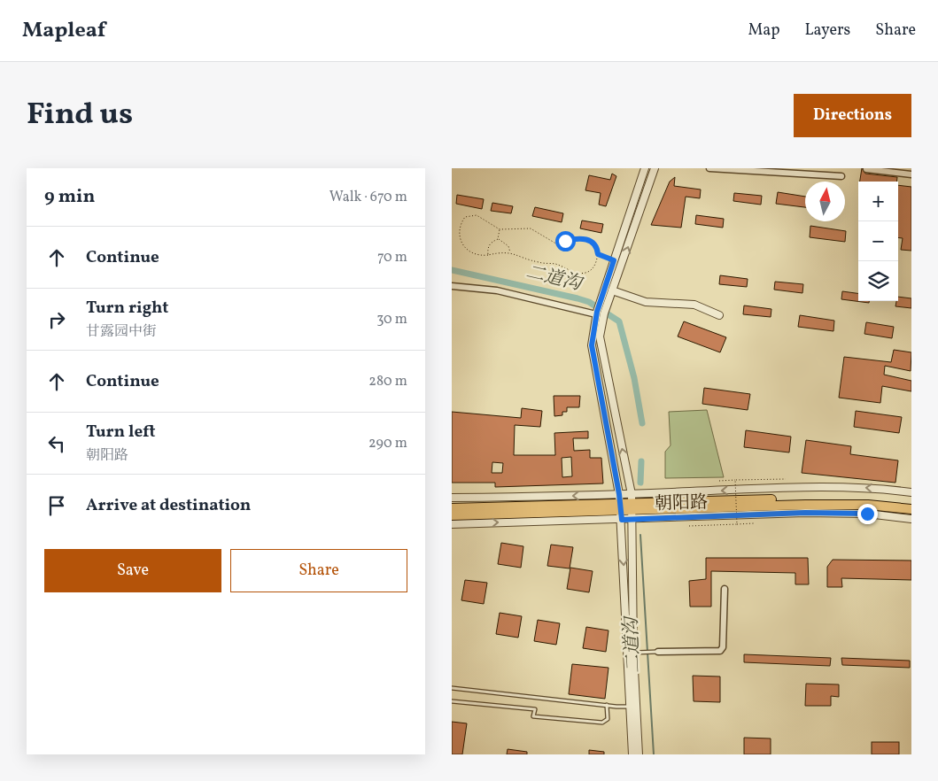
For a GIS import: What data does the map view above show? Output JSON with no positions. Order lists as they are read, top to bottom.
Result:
{
  "streets": {
    "highway": ["朝阳路"]
  },
  "water": ["二道沟"],
  "north": "top",
  "page": {
    "header": "Mapleaf",
    "nav": ["Map", "Layers", "Share"],
    "title": "Find us",
    "buttons": [
      "Directions",
      ["Save", "Share"]
    ],
    "heading": ["9 min", "Walk · 670 m"],
    "map_buttons": ["+", "−"],
    "list": [
      ["Continue", "70 m"],
      ["Turn right", "甘露园中街", "30 m"],
      ["Continue", "280 m"],
      ["Turn left", "朝阳路", "290 m"],
      "Arrive at destination"
    ]
  }
}
